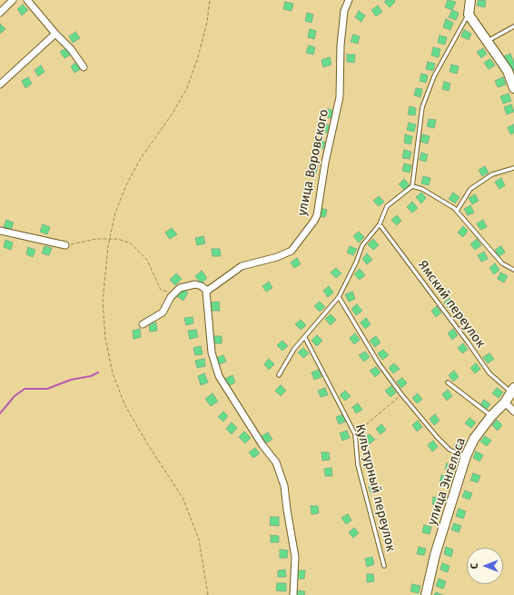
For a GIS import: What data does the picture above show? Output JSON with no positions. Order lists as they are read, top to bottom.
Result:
{
  "streets": {
    "street": ["улица Воровского", "улица Энгельса"],
    "lane": ["Ямский переулок", "Культурный переулок"]
  },
  "crossings": [
    ["Ямский переулок", "улица Энгельса"]
  ],
  "north": "left"
}
